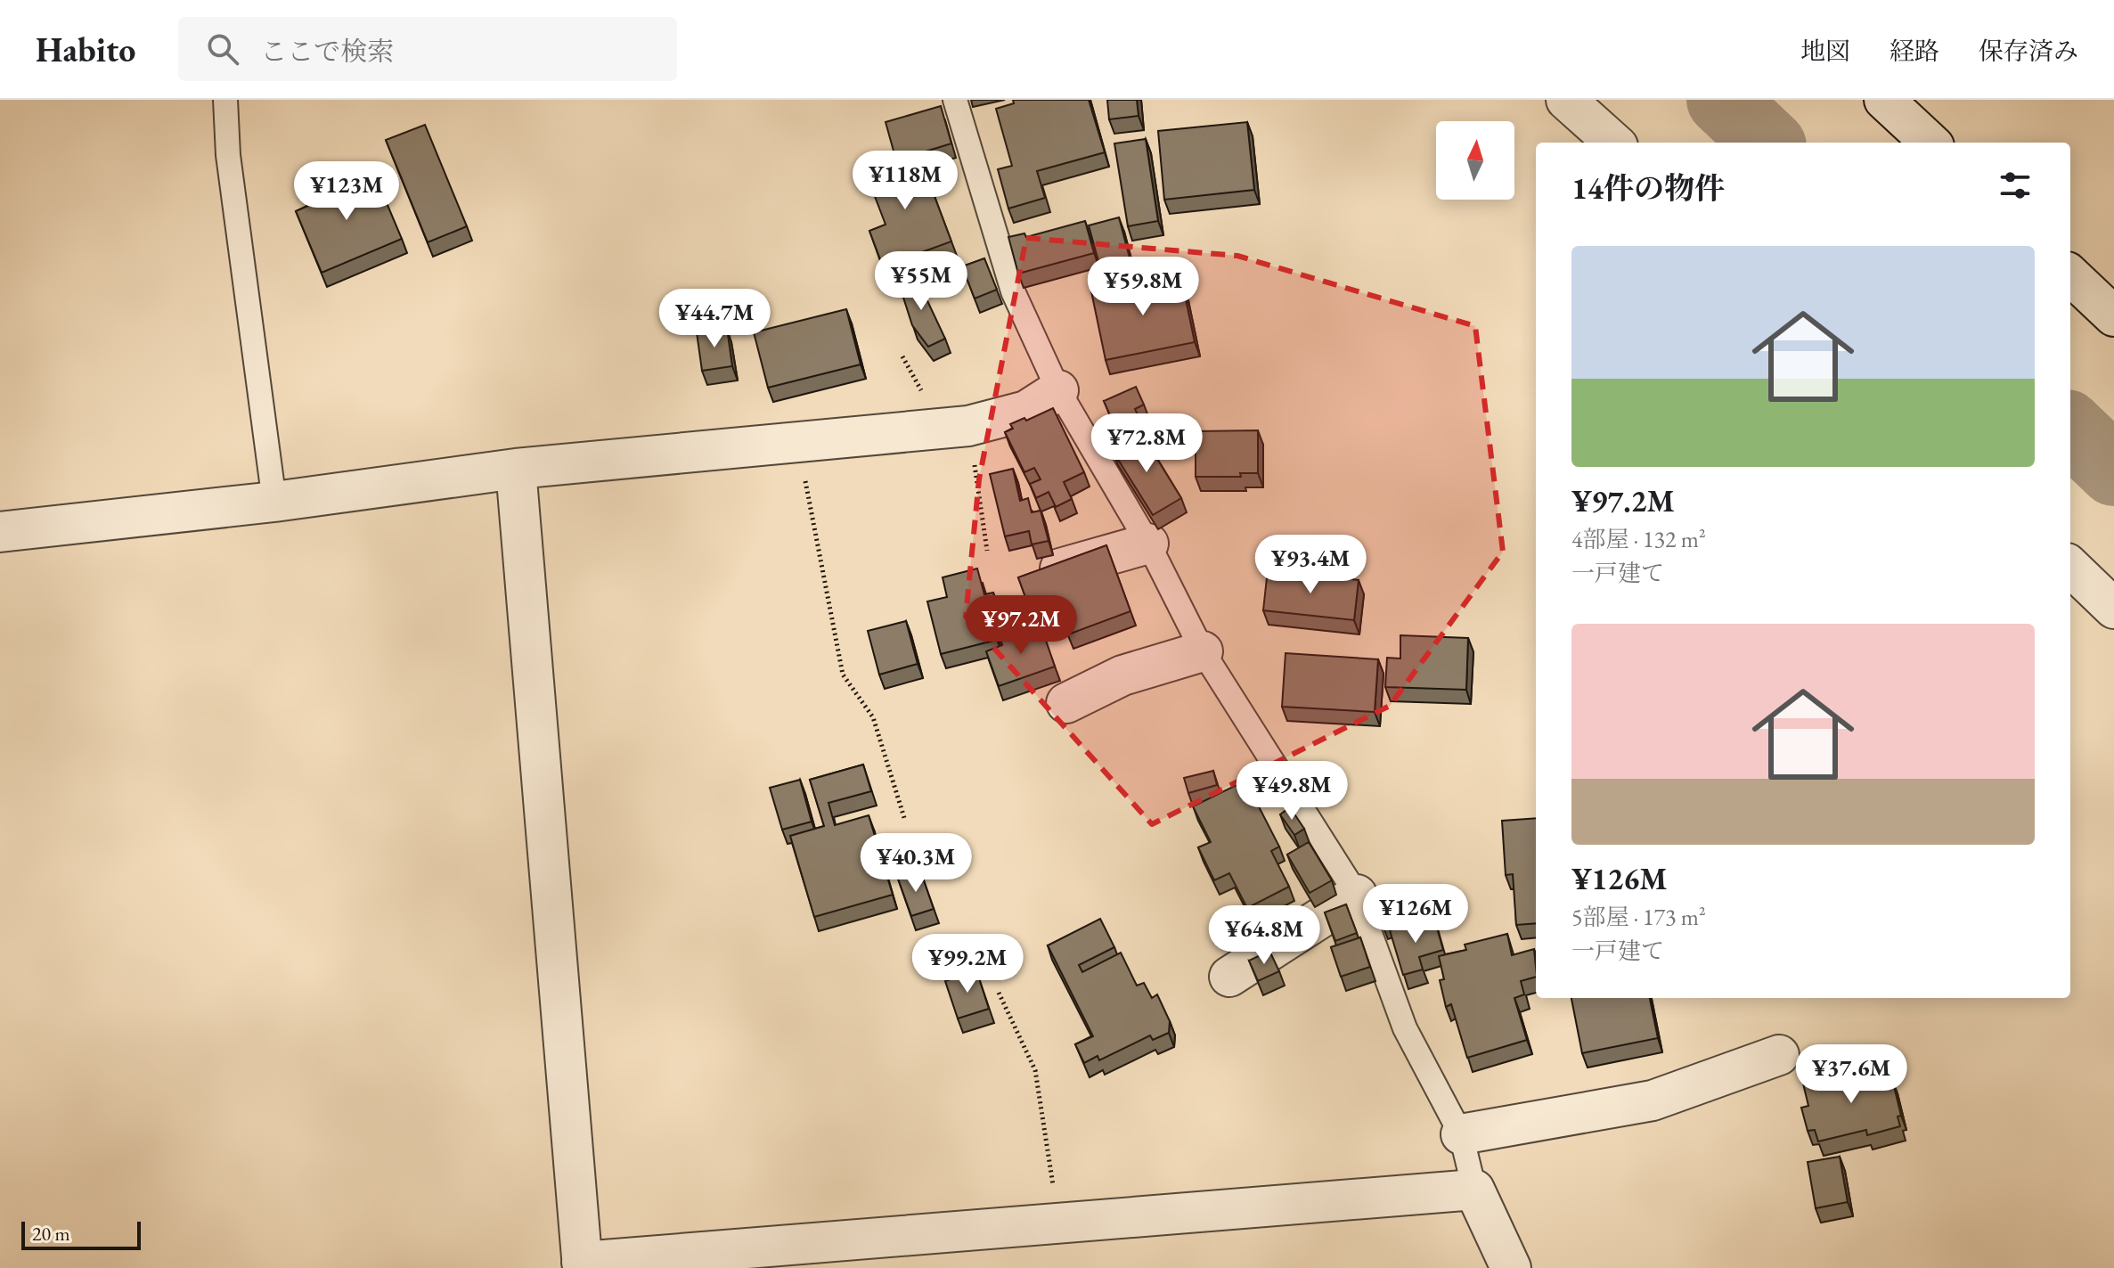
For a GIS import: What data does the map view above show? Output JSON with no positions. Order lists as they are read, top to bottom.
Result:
{
  "scale_bar": "20 m",
  "north": "top",
  "page": {
    "header": "Habito",
    "search": "ここで検索",
    "nav": ["地図", "経路", "保存済み"],
    "heading": "14件の物件",
    "price": [
      "¥118M",
      "¥123M",
      "¥55M",
      "¥59.8M",
      "¥44.7M",
      "¥72.8M",
      "¥93.4M",
      "¥97.2M",
      "¥49.8M",
      "¥40.3M",
      "¥126M",
      "¥64.8M",
      "¥99.2M",
      "¥37.6M"
    ],
    "list": [
      {
        "name": "¥97.2M",
        "note": "4部屋 · 132 m² · 一戸建て"
      },
      {
        "name": "¥126M",
        "note": "5部屋 · 173 m² · 一戸建て"
      }
    ],
    "scale": "20 m"
  }
}
